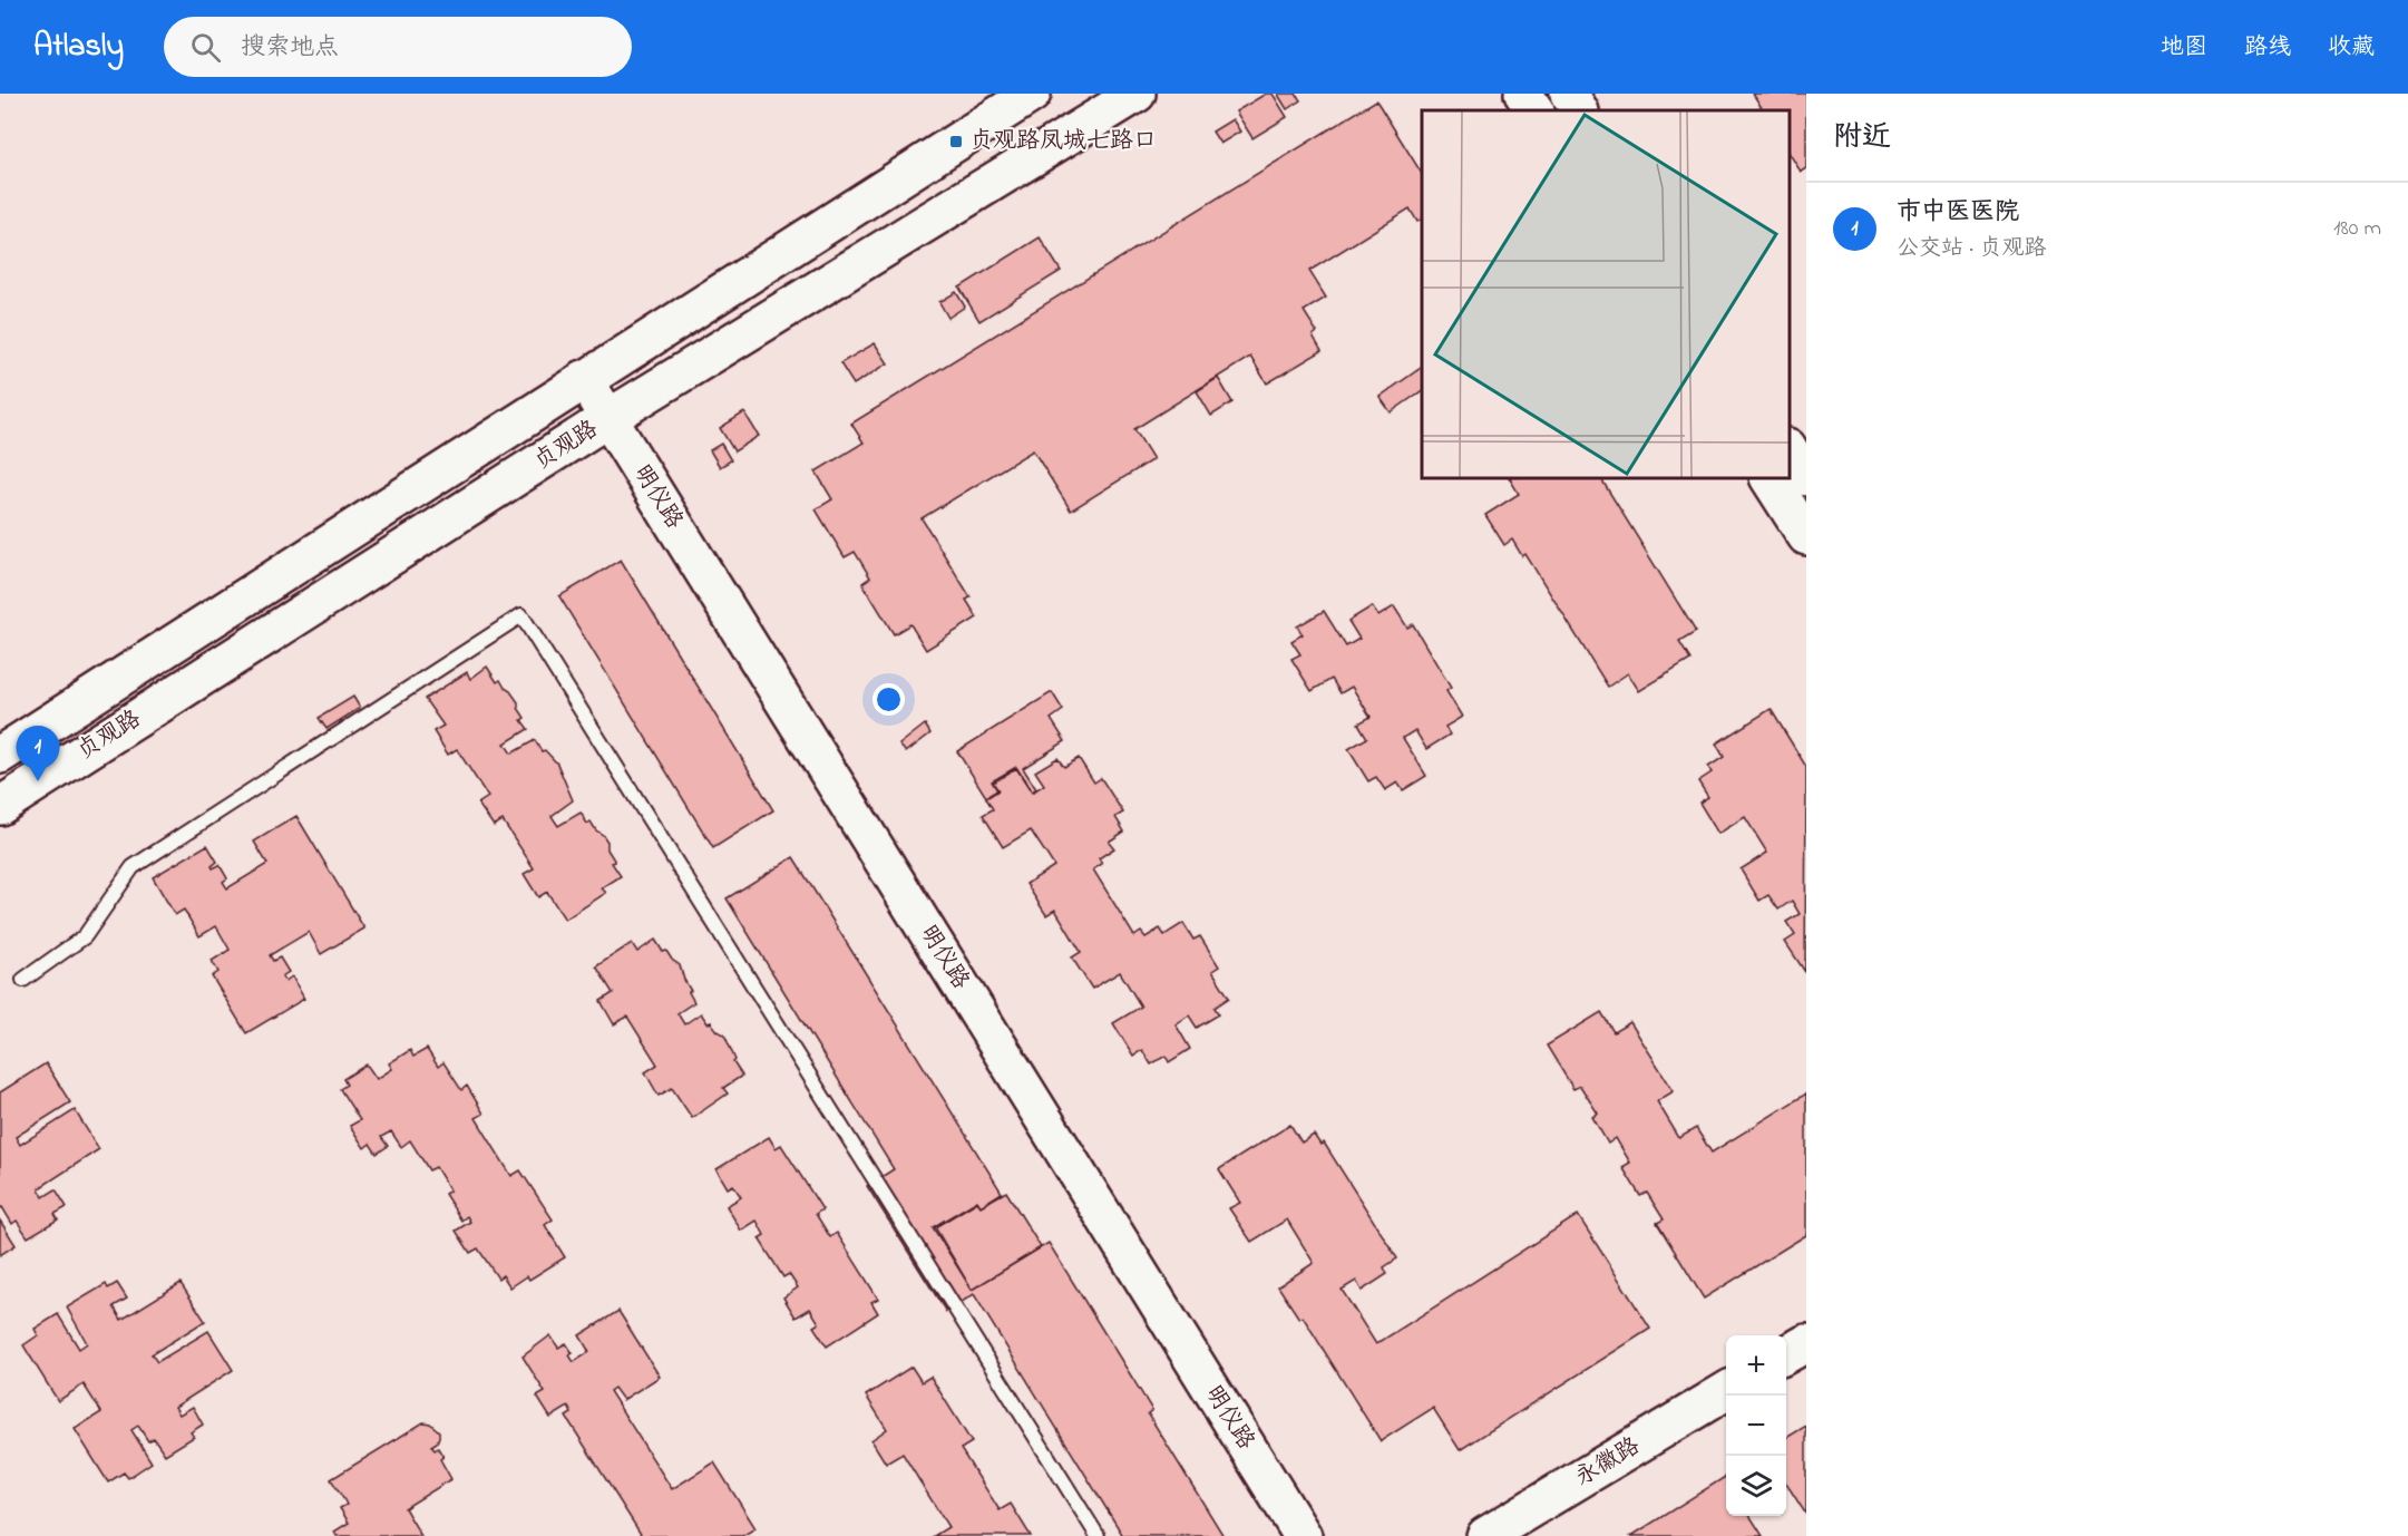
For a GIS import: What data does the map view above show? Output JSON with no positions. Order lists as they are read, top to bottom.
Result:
{
  "streets": {
    "main road": ["贞观路", "明仪路", "永徽路"]
  },
  "crossings": [
    ["贞观路", "明仪路"]
  ],
  "places": {
    "transit": ["贞观路凤城七路口"]
  },
  "page": {
    "header": "Atlasly",
    "search": "搜索地点",
    "nav": ["地图", "路线", "收藏"],
    "heading": "附近",
    "list": [
      {
        "mark": "1",
        "name": "市中医医院",
        "note": "公交站 · 贞观路",
        "value": "180 m"
      }
    ],
    "pins": "1",
    "map_buttons": ["+", "−"]
  }
}
